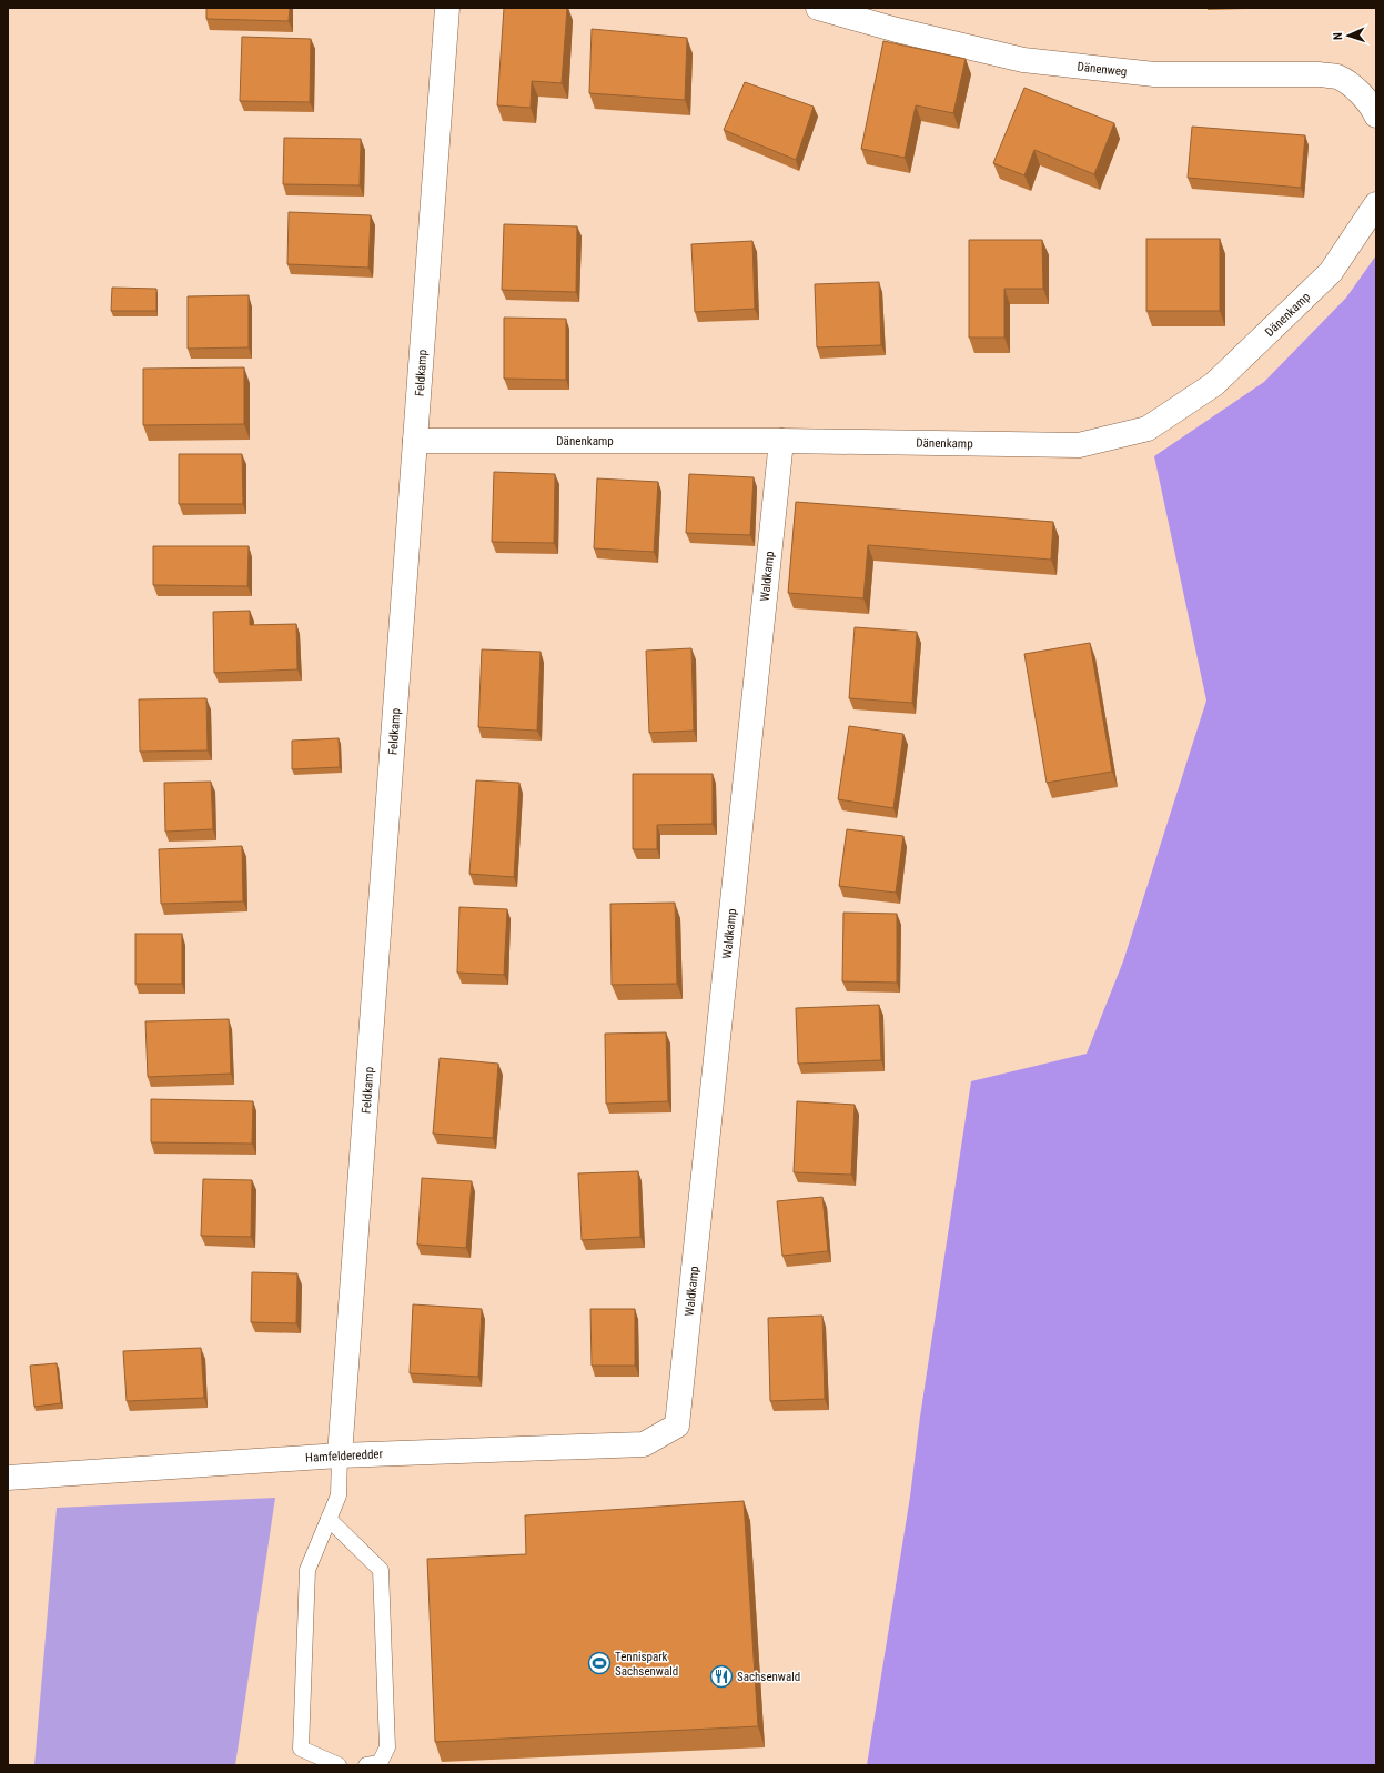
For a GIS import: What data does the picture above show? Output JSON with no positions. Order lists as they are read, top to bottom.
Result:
{
  "streets": {
    "street": [
      "Dänenweg",
      "Dänenkamp",
      "Feldkamp",
      "Waldkamp",
      "Hamfelderedder"
    ]
  },
  "crossings": [
    ["Dänenkamp", "Feldkamp"],
    ["Dänenkamp", "Waldkamp"],
    ["Feldkamp", "Hamfelderedder"],
    ["Waldkamp", "Hamfelderedder"]
  ],
  "places": {
    "sports": ["Tennispark Sachsenwald"],
    "restaurant": ["Sachsenwald"]
  },
  "north": "left"
}
